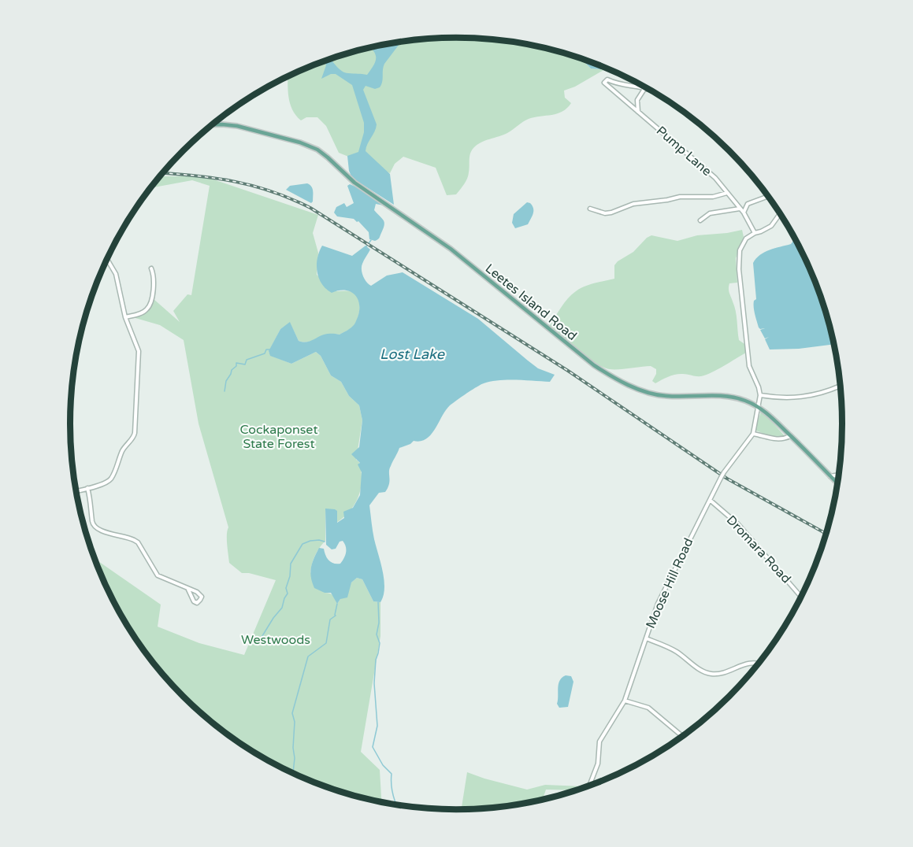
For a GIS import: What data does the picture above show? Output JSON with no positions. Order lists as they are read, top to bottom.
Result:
{
  "streets": {
    "main road": ["Leetes Island Road"],
    "street": ["Pump Lane", "Dromara Road", "Moose Hill Road"]
  },
  "crossings": [
    ["Leetes Island Road", "Moose Hill Road"],
    ["Dromara Road", "Moose Hill Road"]
  ],
  "water": ["Lost Lake"],
  "parks": ["Cockaponset State Forest", "Westwoods"]
}
